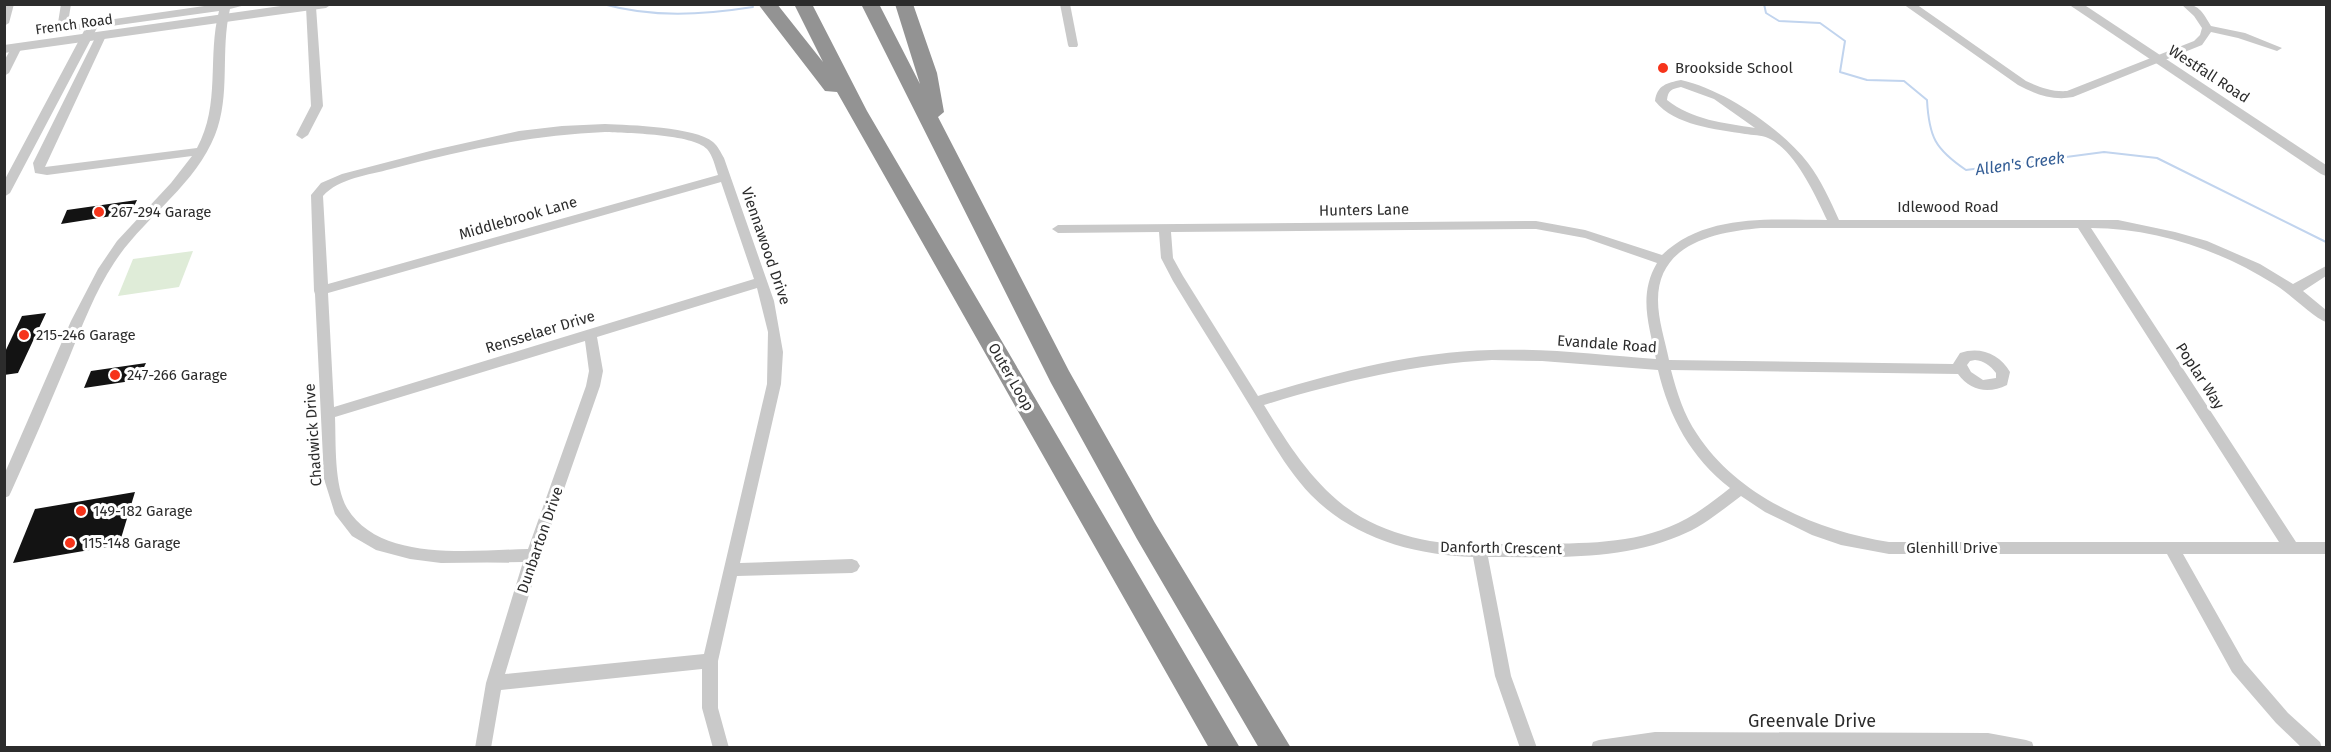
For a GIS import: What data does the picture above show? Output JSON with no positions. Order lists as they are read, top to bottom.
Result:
{
  "streets": {
    "highway": ["Outer Loop"],
    "street": [
      "French Road",
      "Westfall Road",
      "Idlewood Road",
      "Hunters Lane",
      "Middlebrook Lane",
      "Viennawood Drive",
      "Rensselaer Drive",
      "Evandale Road",
      "Poplar Way",
      "Chadwick Drive",
      "Dunbarton Drive",
      "Danforth Crescent",
      "Glenhill Drive",
      "Greenvale Drive"
    ]
  },
  "crossings": [
    ["Idlewood Road", "Hunters Lane"],
    ["Idlewood Road", "Evandale Road"],
    ["Idlewood Road", "Poplar Way"],
    ["Idlewood Road", "Glenhill Drive"],
    ["Hunters Lane", "Danforth Crescent"],
    ["Middlebrook Lane", "Viennawood Drive"],
    ["Middlebrook Lane", "Chadwick Drive"],
    ["Viennawood Drive", "Rensselaer Drive"],
    ["Viennawood Drive", "Chadwick Drive"],
    ["Rensselaer Drive", "Chadwick Drive"],
    ["Rensselaer Drive", "Dunbarton Drive"],
    ["Evandale Road", "Danforth Crescent"],
    ["Evandale Road", "Glenhill Drive"],
    ["Poplar Way", "Glenhill Drive"],
    ["Chadwick Drive", "Dunbarton Drive"],
    ["Danforth Crescent", "Glenhill Drive"]
  ],
  "water": ["Allen's Creek"],
  "places": [
    "Brookside School",
    "267-294 Garage",
    "215-246 Garage",
    "247-266 Garage",
    "149-182 Garage",
    "115-148 Garage"
  ]
}
